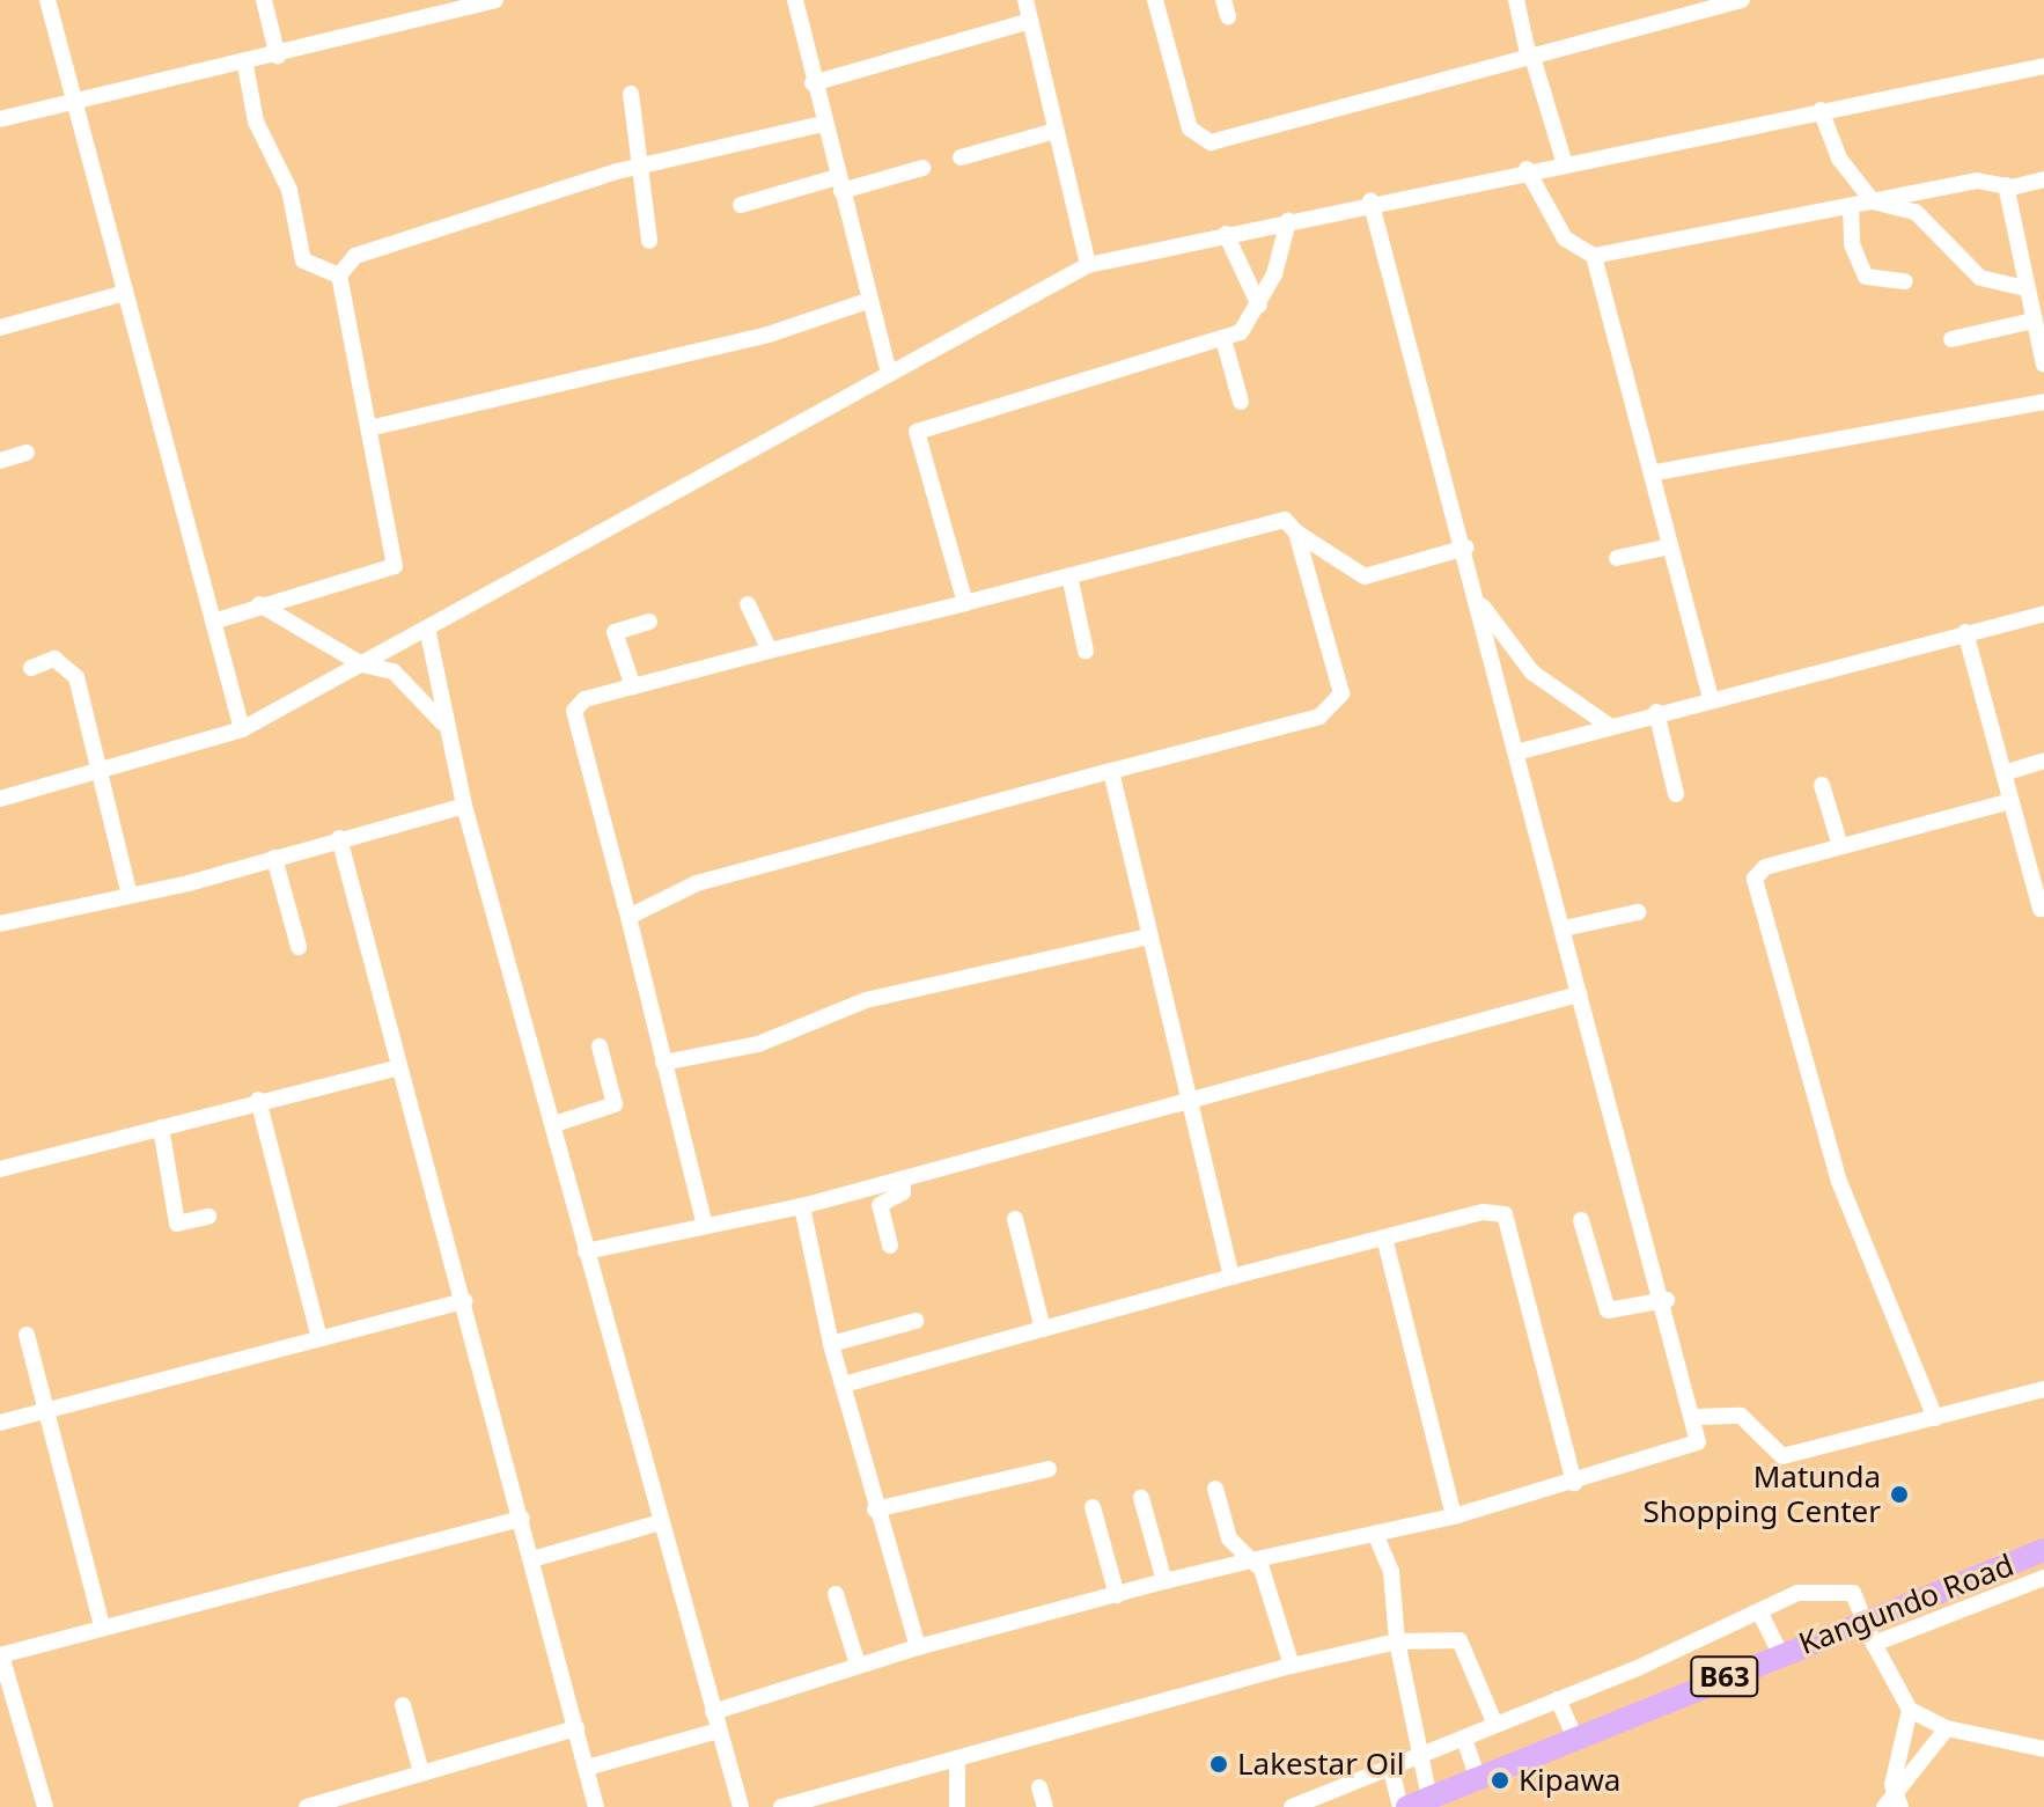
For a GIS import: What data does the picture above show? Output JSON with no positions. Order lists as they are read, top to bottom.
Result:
{
  "streets": {
    "highway": ["Kangundo Road", "B63"]
  },
  "places": ["Matunda Shopping Center", "Lakestar Oil", "Kipawa"]
}
